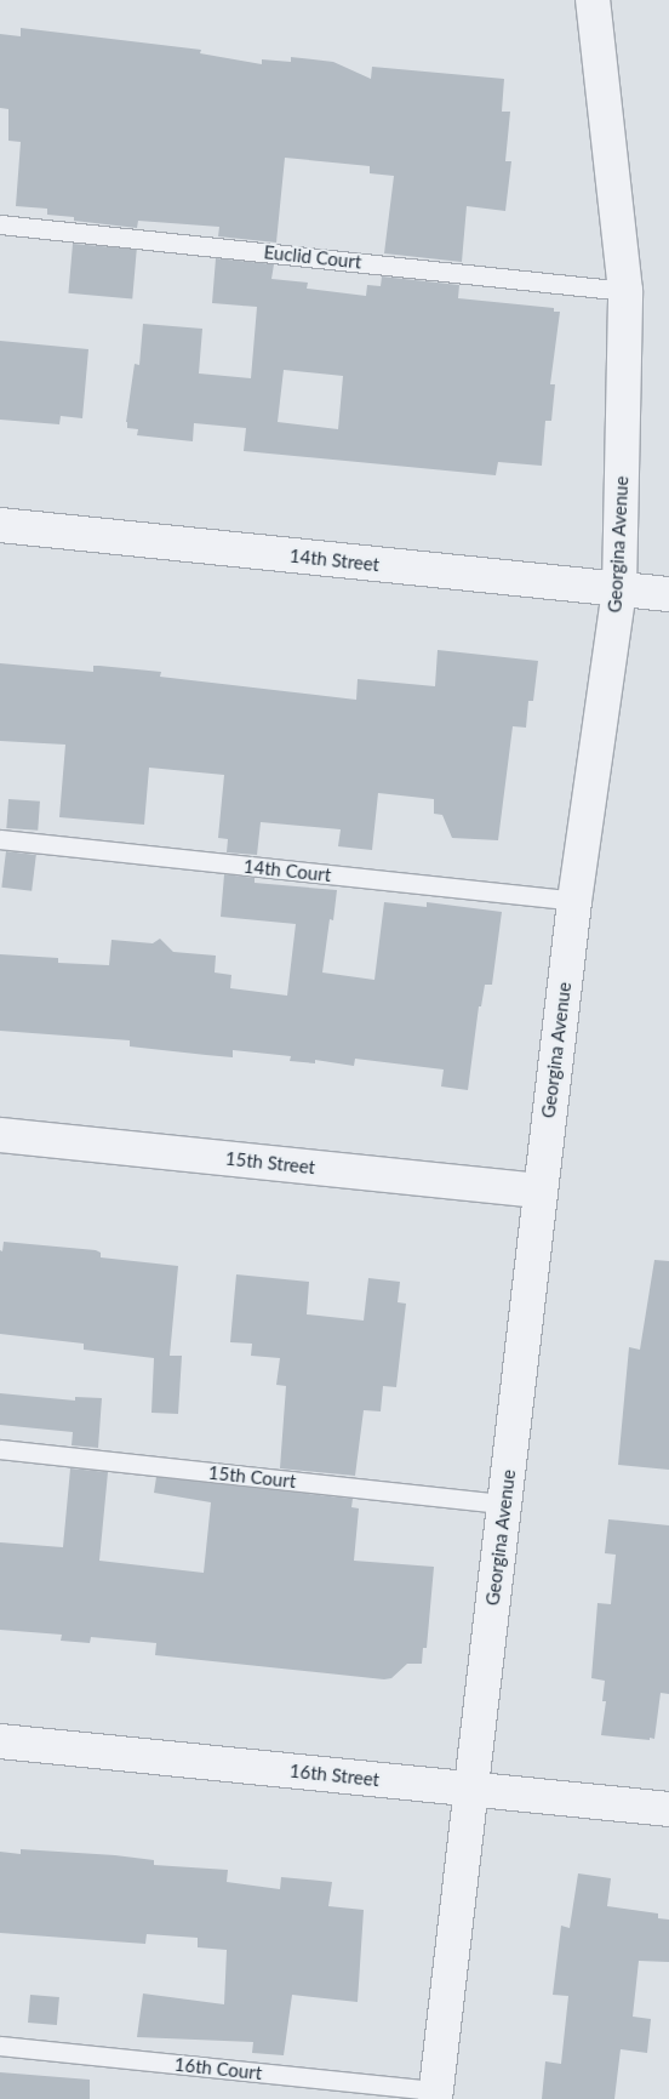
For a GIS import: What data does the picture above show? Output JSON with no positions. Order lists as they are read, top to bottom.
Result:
{
  "streets": {
    "street": [
      "Georgina Avenue",
      "14th Street",
      "15th Street",
      "16th Street"
    ],
    "lane": [
      "Euclid Court",
      "14th Court",
      "15th Court",
      "16th Court"
    ]
  },
  "crossings": [
    ["Euclid Court", "Georgina Avenue"],
    ["Georgina Avenue", "14th Street"],
    ["Georgina Avenue", "14th Court"],
    ["Georgina Avenue", "15th Street"],
    ["Georgina Avenue", "15th Court"],
    ["Georgina Avenue", "16th Street"],
    ["Georgina Avenue", "16th Court"]
  ]
}
